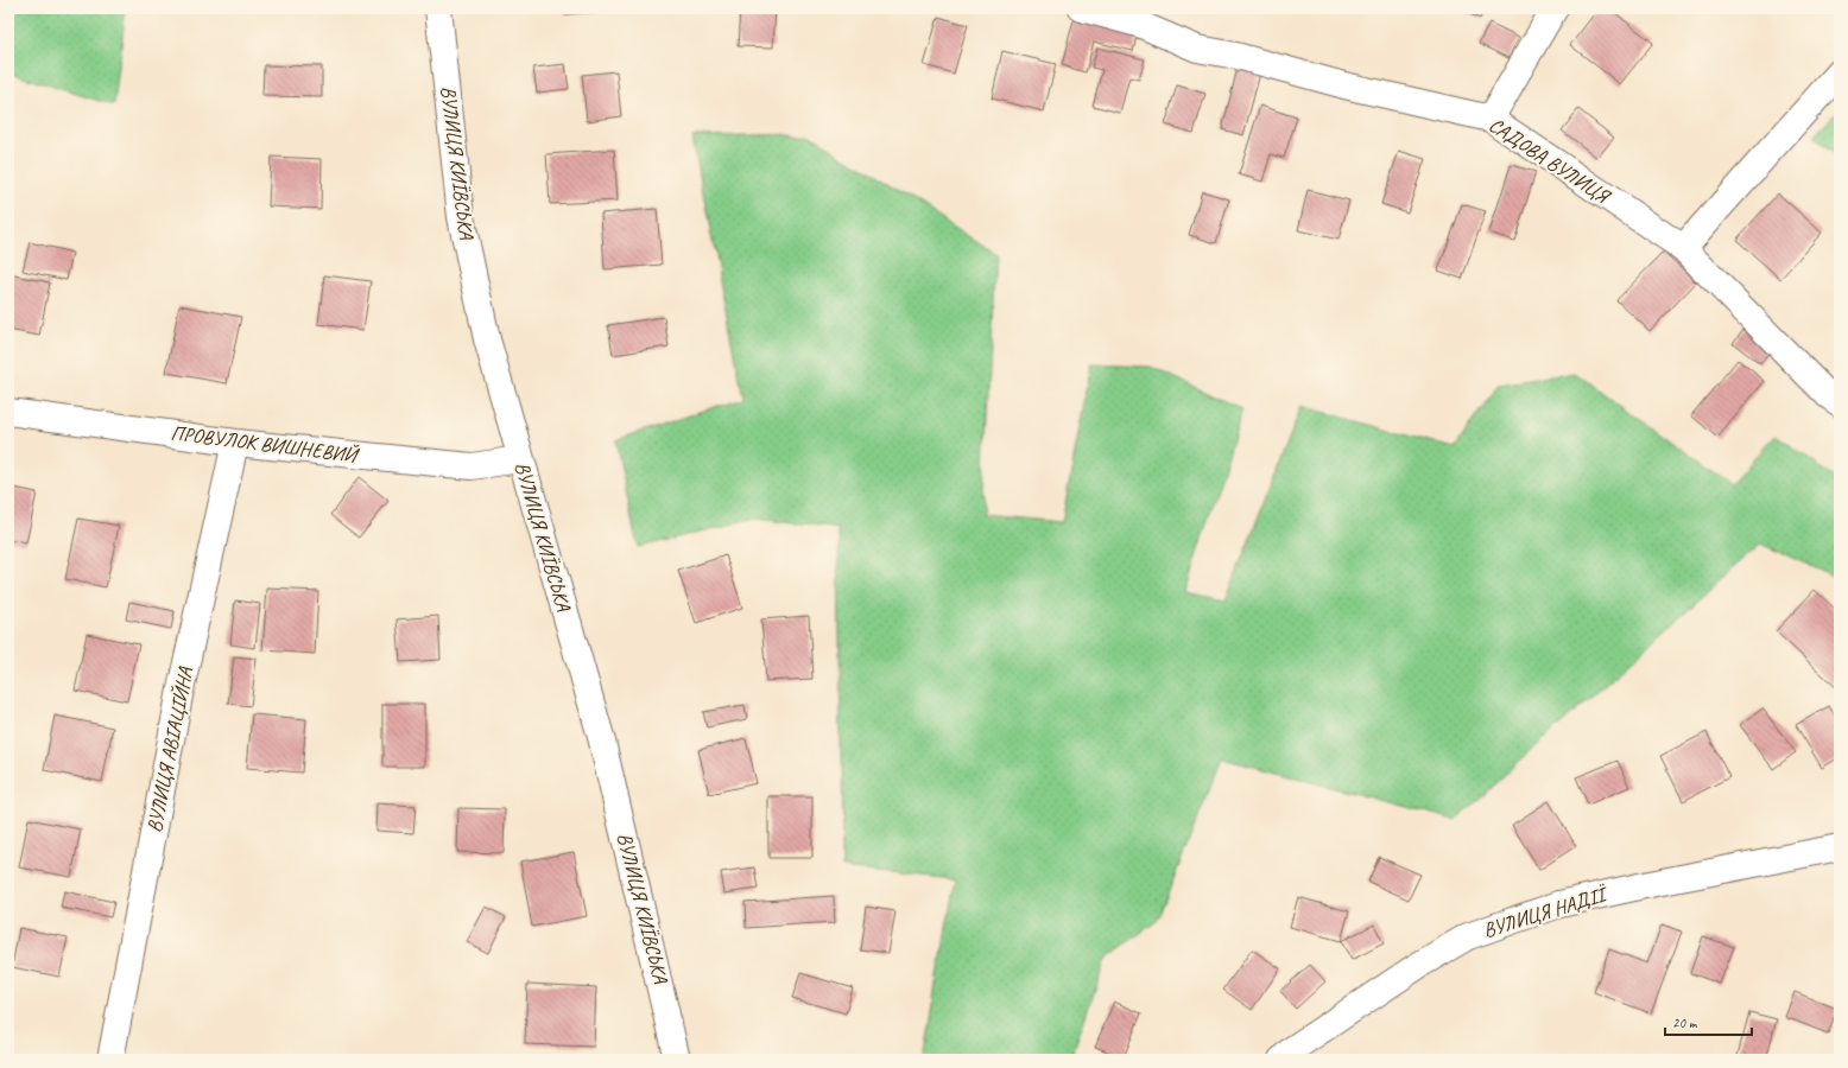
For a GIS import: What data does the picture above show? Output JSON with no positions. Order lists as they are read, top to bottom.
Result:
{
  "streets": {
    "street": [
      "САДОВА ВУЛИЦЯ",
      "ВУЛИЦЯ КИЇВСЬКА",
      "ПРОВУЛОК ВИШНЕВИЙ",
      "ВУЛИЦЯ АВІАЦІЙНА",
      "ВУЛИЦЯ НАДІЇ"
    ]
  },
  "crossings": [
    ["ВУЛИЦЯ КИЇВСЬКА", "ПРОВУЛОК ВИШНЕВИЙ"],
    ["ПРОВУЛОК ВИШНЕВИЙ", "ВУЛИЦЯ АВІАЦІЙНА"]
  ],
  "scale_bar": "20 m"
}
